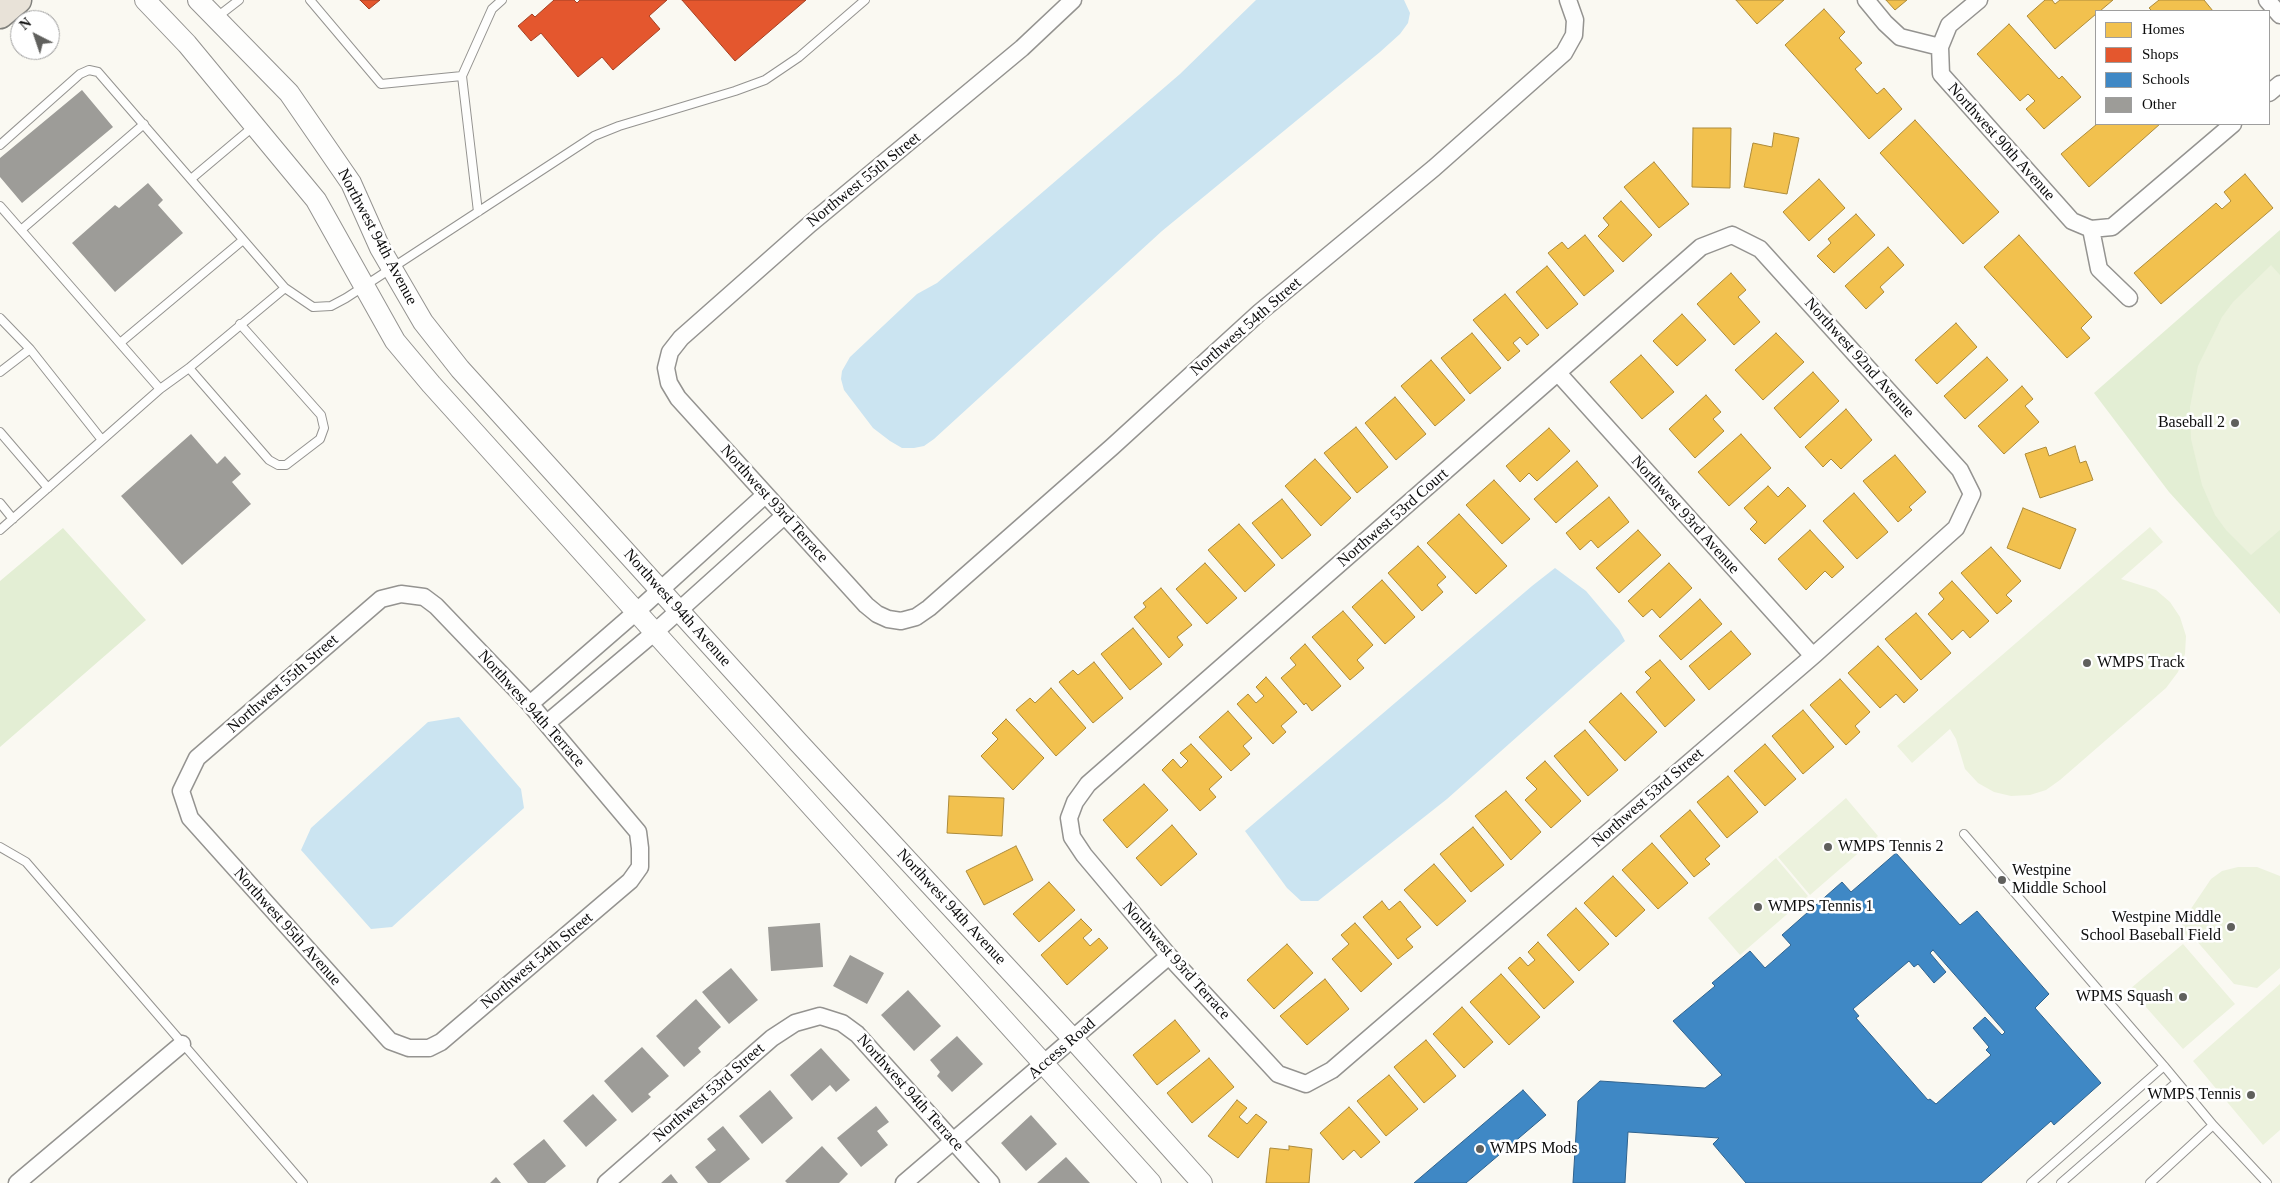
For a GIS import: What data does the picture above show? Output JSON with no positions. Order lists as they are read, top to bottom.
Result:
{
  "streets": {
    "street": [
      "Northwest 90th Avenue",
      "Northwest 55th Street",
      "Northwest 94th Avenue",
      "Northwest 54th Street",
      "Northwest 92nd Avenue",
      "Northwest 93rd Terrace",
      "Northwest 93rd Avenue",
      "Northwest 53rd Court",
      "Northwest 94th Terrace",
      "Northwest 53rd Street",
      "Northwest 95th Avenue",
      "Access Road"
    ]
  },
  "crossings": [
    ["Northwest 55th Street", "Northwest 93rd Terrace"],
    ["Northwest 55th Street", "Northwest 94th Terrace"],
    ["Northwest 55th Street", "Northwest 95th Avenue"],
    ["Northwest 94th Avenue", "Access Road"],
    ["Northwest 54th Street", "Northwest 93rd Terrace"],
    ["Northwest 54th Street", "Northwest 94th Terrace"],
    ["Northwest 54th Street", "Northwest 95th Avenue"],
    ["Northwest 92nd Avenue", "Northwest 53rd Court"],
    ["Northwest 92nd Avenue", "Northwest 53rd Street"],
    ["Northwest 93rd Terrace", "Northwest 53rd Court"],
    ["Northwest 93rd Terrace", "Northwest 53rd Street"],
    ["Northwest 93rd Terrace", "Access Road"],
    ["Northwest 93rd Avenue", "Northwest 53rd Court"],
    ["Northwest 93rd Avenue", "Northwest 53rd Street"],
    ["Northwest 94th Terrace", "Northwest 53rd Street"],
    ["Northwest 94th Terrace", "Access Road"]
  ],
  "places": [
    "Baseball 2",
    "WMPS Track",
    "WMPS Tennis 2",
    "Westpine Middle School",
    "WMPS Tennis 1",
    "Westpine Middle School Baseball Field",
    "WPMS Squash",
    "WMPS Tennis",
    "WMPS Mods"
  ],
  "legend": [
    "Homes",
    "Shops",
    "Schools",
    "Other"
  ],
  "north": "top left"
}
